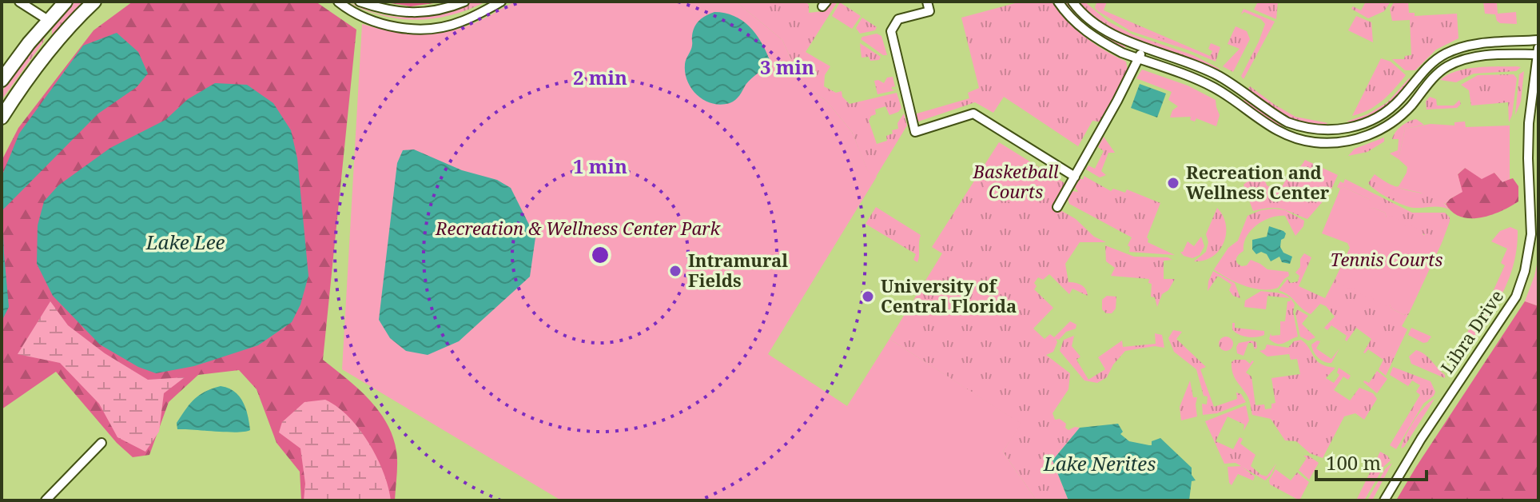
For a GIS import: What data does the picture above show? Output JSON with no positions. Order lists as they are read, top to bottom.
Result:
{
  "streets": {
    "street": ["Libra Drive"]
  },
  "water": ["Lake Lee", "Lake Nerites"],
  "parks": ["Basketball Courts", "Recreation & Wellness Center Park", "Tennis Courts"],
  "places": ["Recreation and Wellness Center", "Intramural Fields", "University of Central Florida"],
  "scale_bar": "100 m",
  "rings": ["3 min", "2 min", "1 min"]
}
